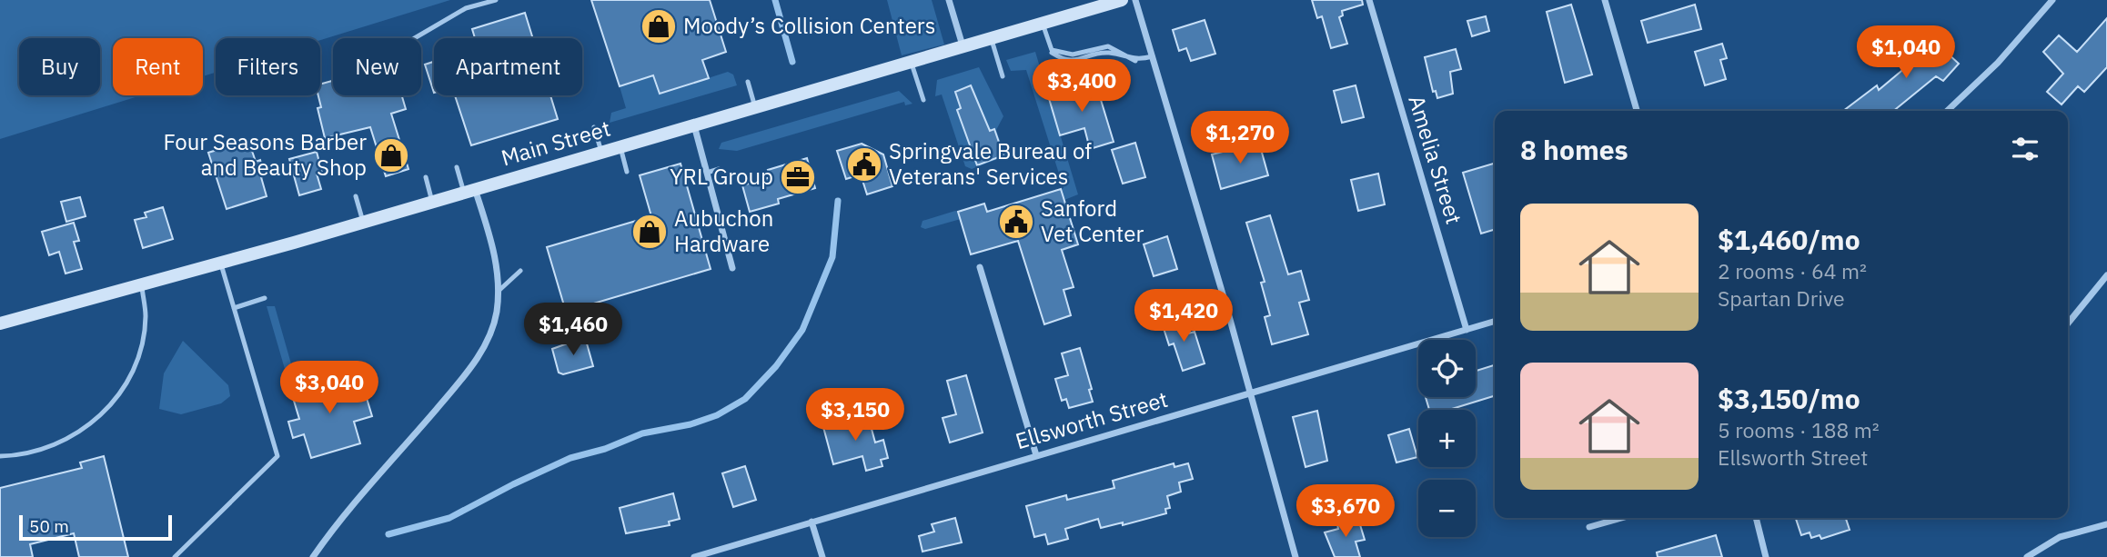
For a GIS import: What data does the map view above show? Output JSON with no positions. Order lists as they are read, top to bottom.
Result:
{
  "streets": {
    "main road": ["Main Street"],
    "street": ["Amelia Street", "Ellsworth Street"]
  },
  "crossings": [
    ["Amelia Street", "Ellsworth Street"]
  ],
  "places": {
    "shop": ["Moody’s Collision Centers", "Four Seasons Barber and Beauty Shop", "Aubuchon Hardware"],
    "public building": ["Springvale Bureau of Veterans' Services", "Sanford Vet Center"],
    "office": ["YRL Group"]
  },
  "scale_bar": "50 m",
  "page": {
    "price": [
      "$1,040",
      "$3,400",
      "$1,270",
      "$1,420",
      "$1,460",
      "$3,040",
      "$3,150",
      "$3,670"
    ],
    "chip": [
      "Buy",
      "Rent",
      "Filters",
      "New",
      "Apartment"
    ],
    "heading": "8 homes",
    "list": [
      {
        "name": "$1,460/mo",
        "note": "2 rooms · 64 m² · Spartan Drive"
      },
      {
        "name": "$3,150/mo",
        "note": "5 rooms · 188 m² · Ellsworth Street"
      }
    ],
    "map_buttons": ["+", "−"],
    "scale": "50 m"
  }
}
